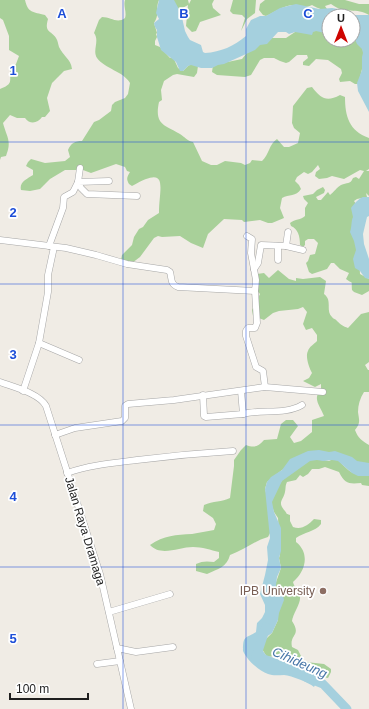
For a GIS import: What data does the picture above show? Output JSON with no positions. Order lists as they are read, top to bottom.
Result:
{
  "streets": {
    "street": ["Jalan Raya Dramaga"]
  },
  "water": ["Cihideung"],
  "places": ["IPB University"],
  "scale_bar": "100 m",
  "north": "top",
  "grid": {
    "columns": ["A", "B", "C"],
    "rows": [
      "1",
      "2",
      "3",
      "4",
      "5"
    ]
  }
}
